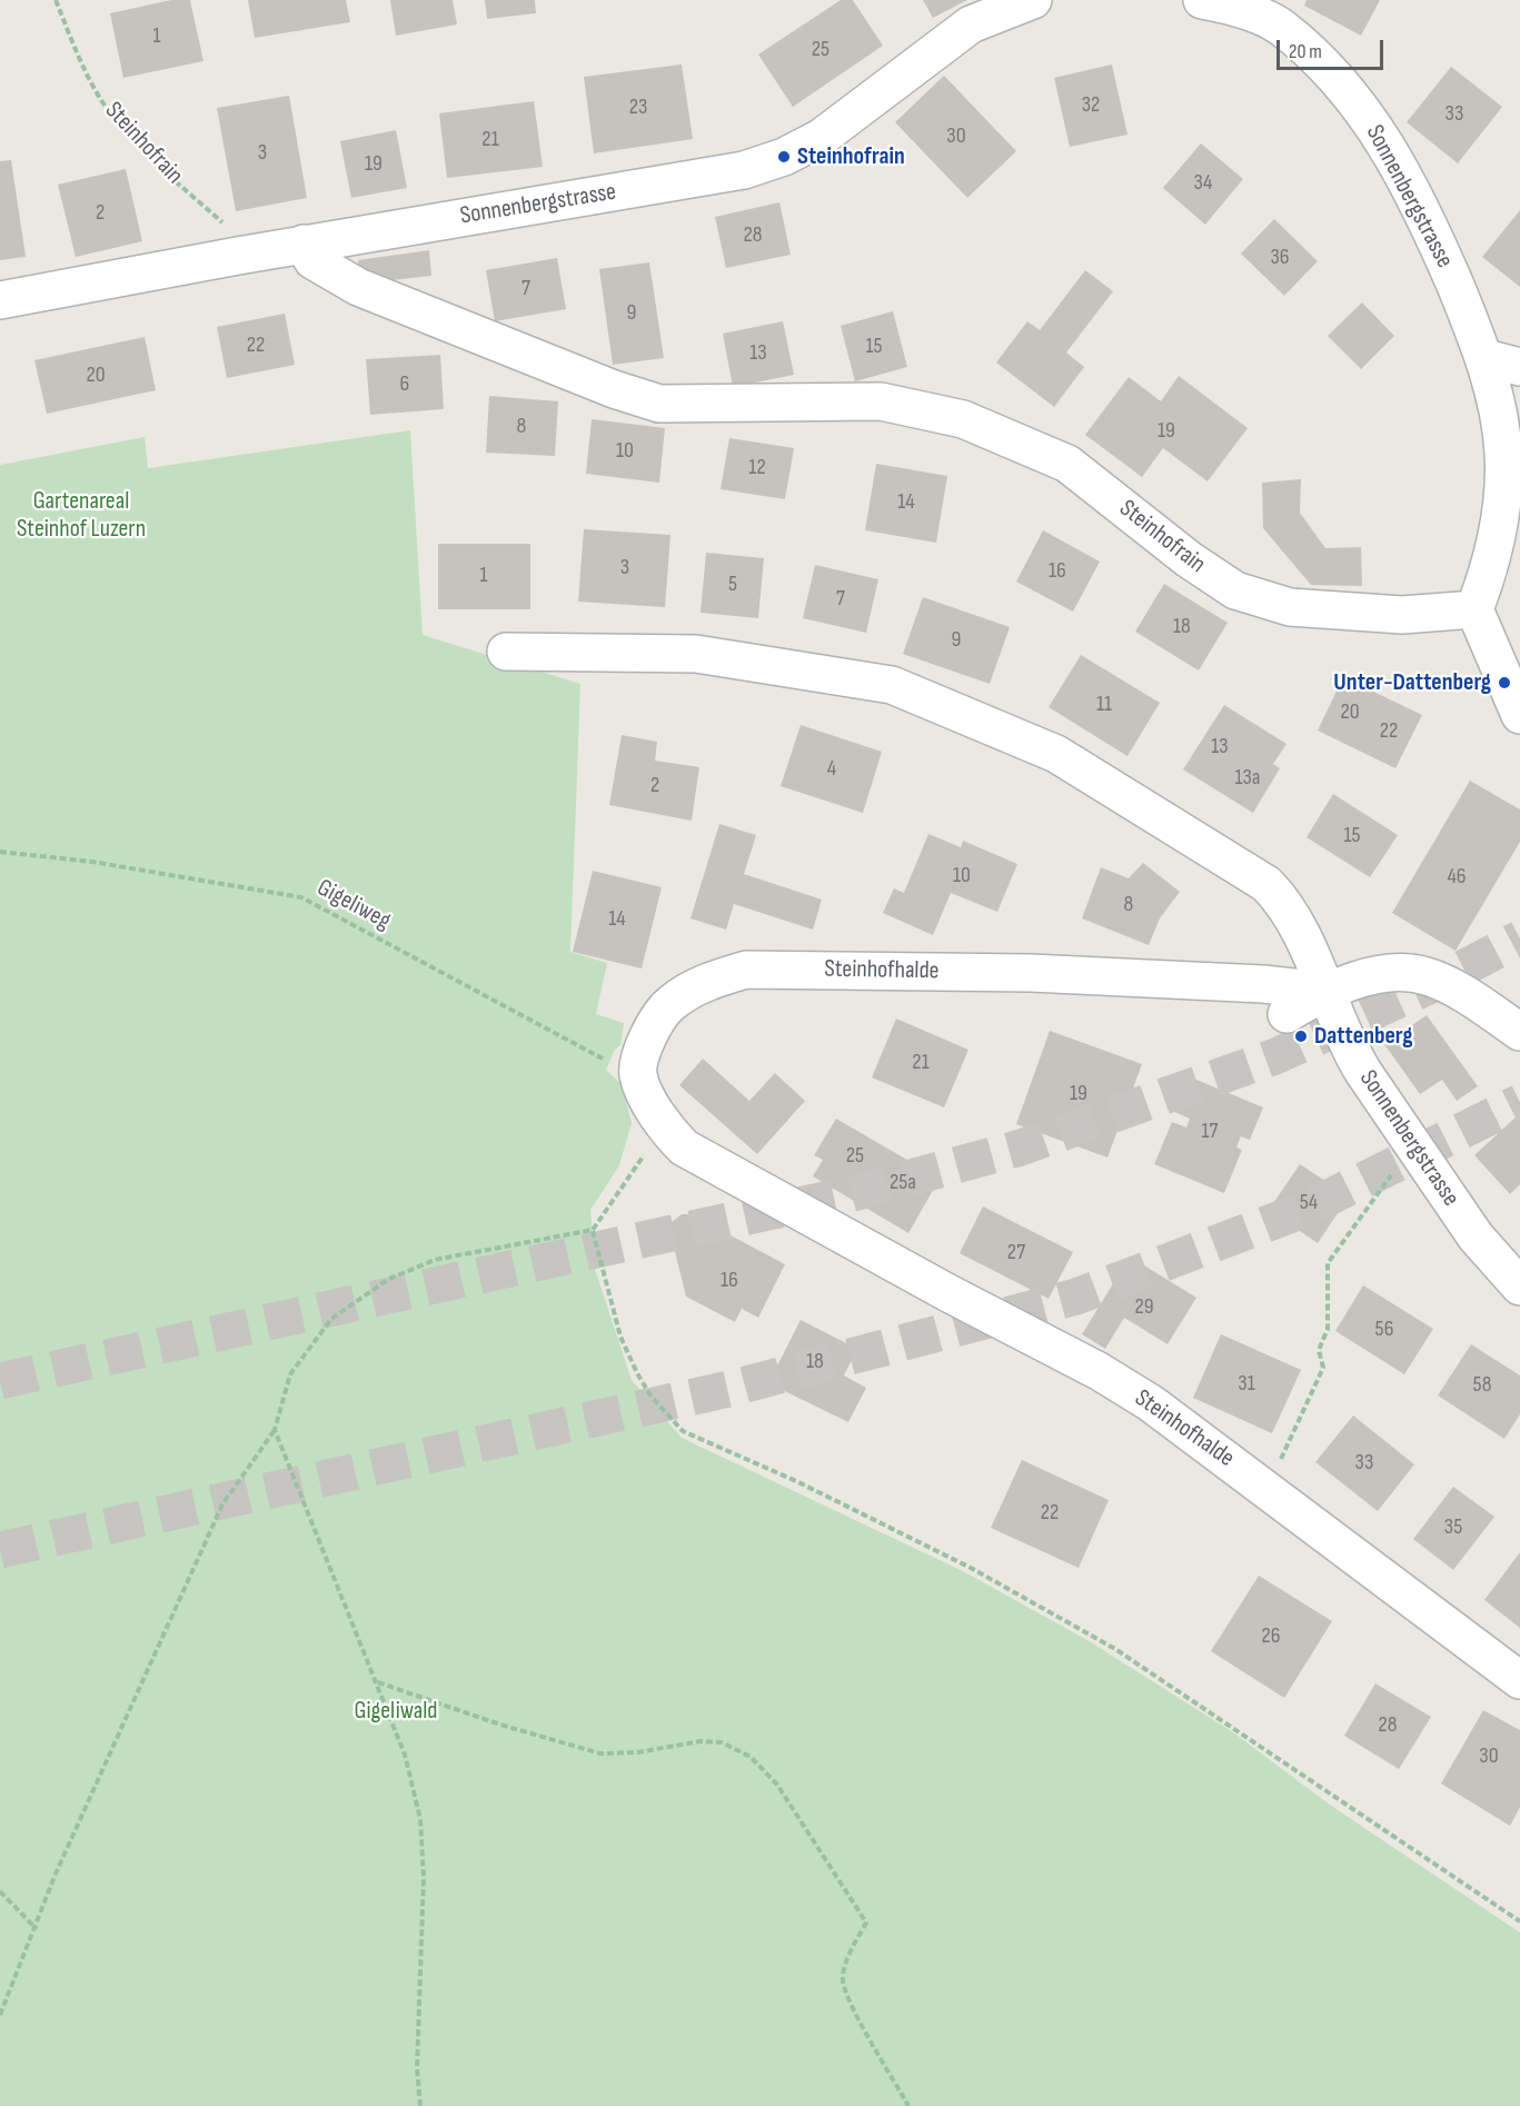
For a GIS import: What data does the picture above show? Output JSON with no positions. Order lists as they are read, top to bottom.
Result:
{
  "streets": {
    "street": ["Steinhofrain", "Sonnenbergstrasse", "Steinhofhalde"],
    "path": ["Gigeliweg"]
  },
  "crossings": [
    ["Steinhofrain", "Sonnenbergstrasse"],
    ["Sonnenbergstrasse", "Steinhofhalde"]
  ],
  "parks": ["Gartenareal Steinhof Luzern", "Gigeliwald"],
  "places": ["Steinhofrain", "Unter-Dattenberg", "Dattenberg"],
  "house_numbers": [
    "1",
    "25",
    "32",
    "23",
    "33",
    "30",
    "21",
    "3",
    "19",
    "34",
    "2",
    "28",
    "36",
    "7",
    "9",
    "22",
    "15",
    "13",
    "20",
    "6",
    "8",
    "19",
    "10",
    "12",
    "14",
    "3",
    "16",
    "1",
    "5",
    "7",
    "18",
    "9",
    "11",
    "20",
    "22",
    "13",
    "4",
    "13a",
    "2",
    "15",
    "10",
    "46",
    "8",
    "14",
    "21",
    "19",
    "17",
    "25",
    "25a",
    "54",
    "27",
    "16",
    "29",
    "56",
    "18",
    "31",
    "58",
    "33",
    "22",
    "35",
    "26",
    "28",
    "30"
  ],
  "scale_bar": "20 m"
}
